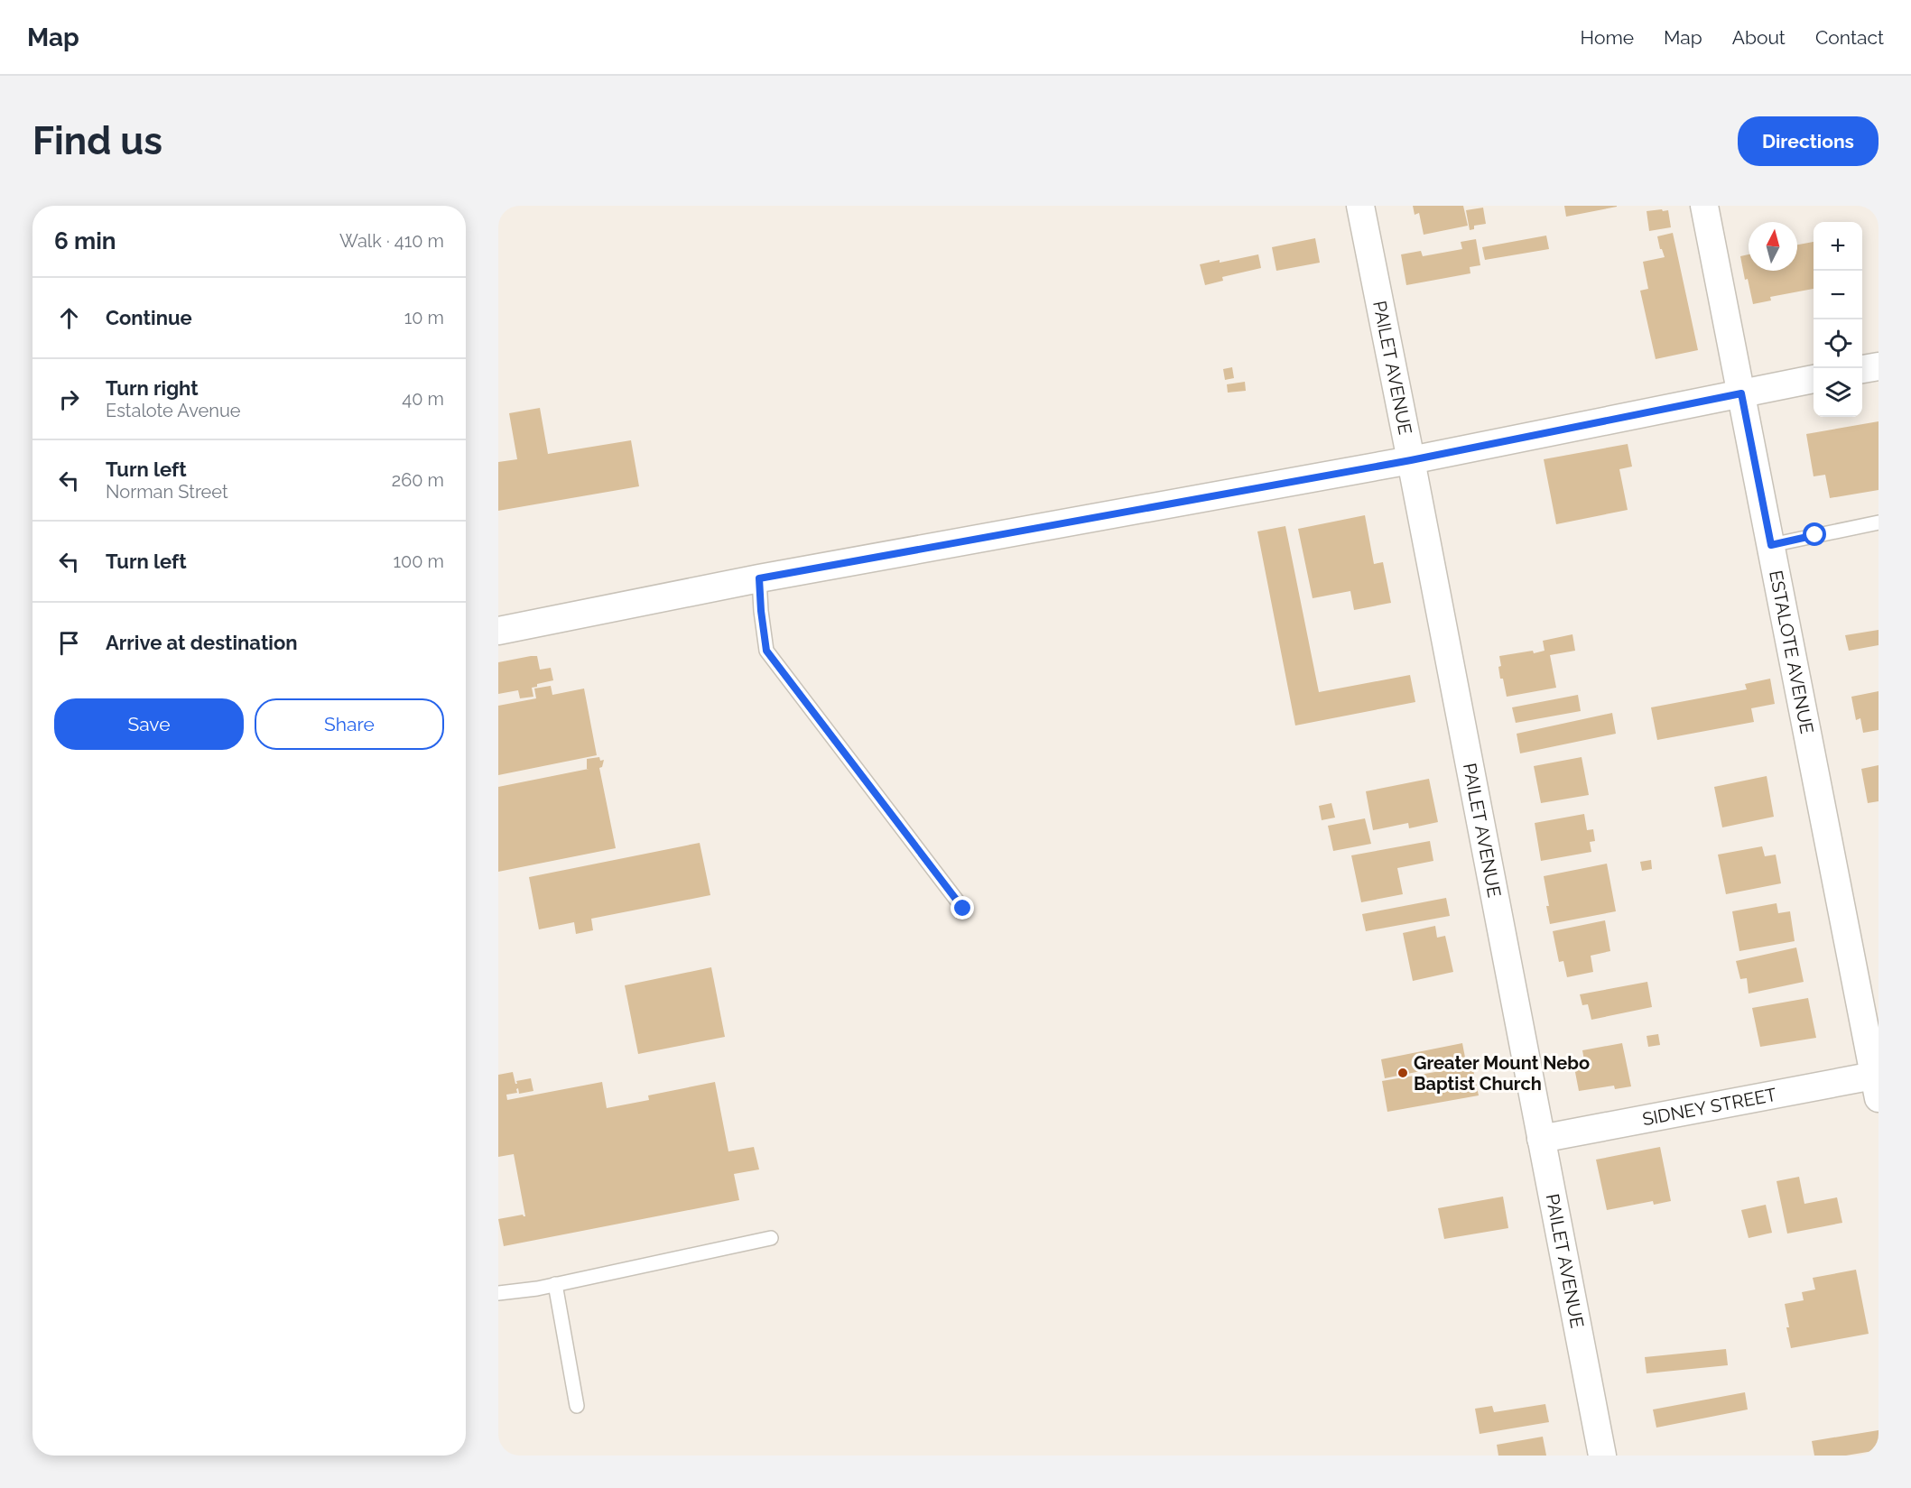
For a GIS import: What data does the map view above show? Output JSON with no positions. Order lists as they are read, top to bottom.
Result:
{
  "streets": {
    "street": ["PAILET AVENUE", "ESTALOTE AVENUE", "SIDNEY STREET"]
  },
  "crossings": [
    ["PAILET AVENUE", "SIDNEY STREET"],
    ["ESTALOTE AVENUE", "SIDNEY STREET"]
  ],
  "places": ["Greater Mount Nebo Baptist Church"],
  "north": "top",
  "page": {
    "header": "Map",
    "nav": [
      "Home",
      "Map",
      "About",
      "Contact"
    ],
    "buttons": [
      "Directions",
      ["Save", "Share"]
    ],
    "title": "Find us",
    "heading": ["6 min", "Walk · 410 m"],
    "map_buttons": ["+", "−"],
    "list": [
      ["Continue", "10 m"],
      ["Turn right", "Estalote Avenue", "40 m"],
      ["Turn left", "Norman Street", "260 m"],
      ["Turn left", "100 m"],
      "Arrive at destination"
    ]
  }
}
